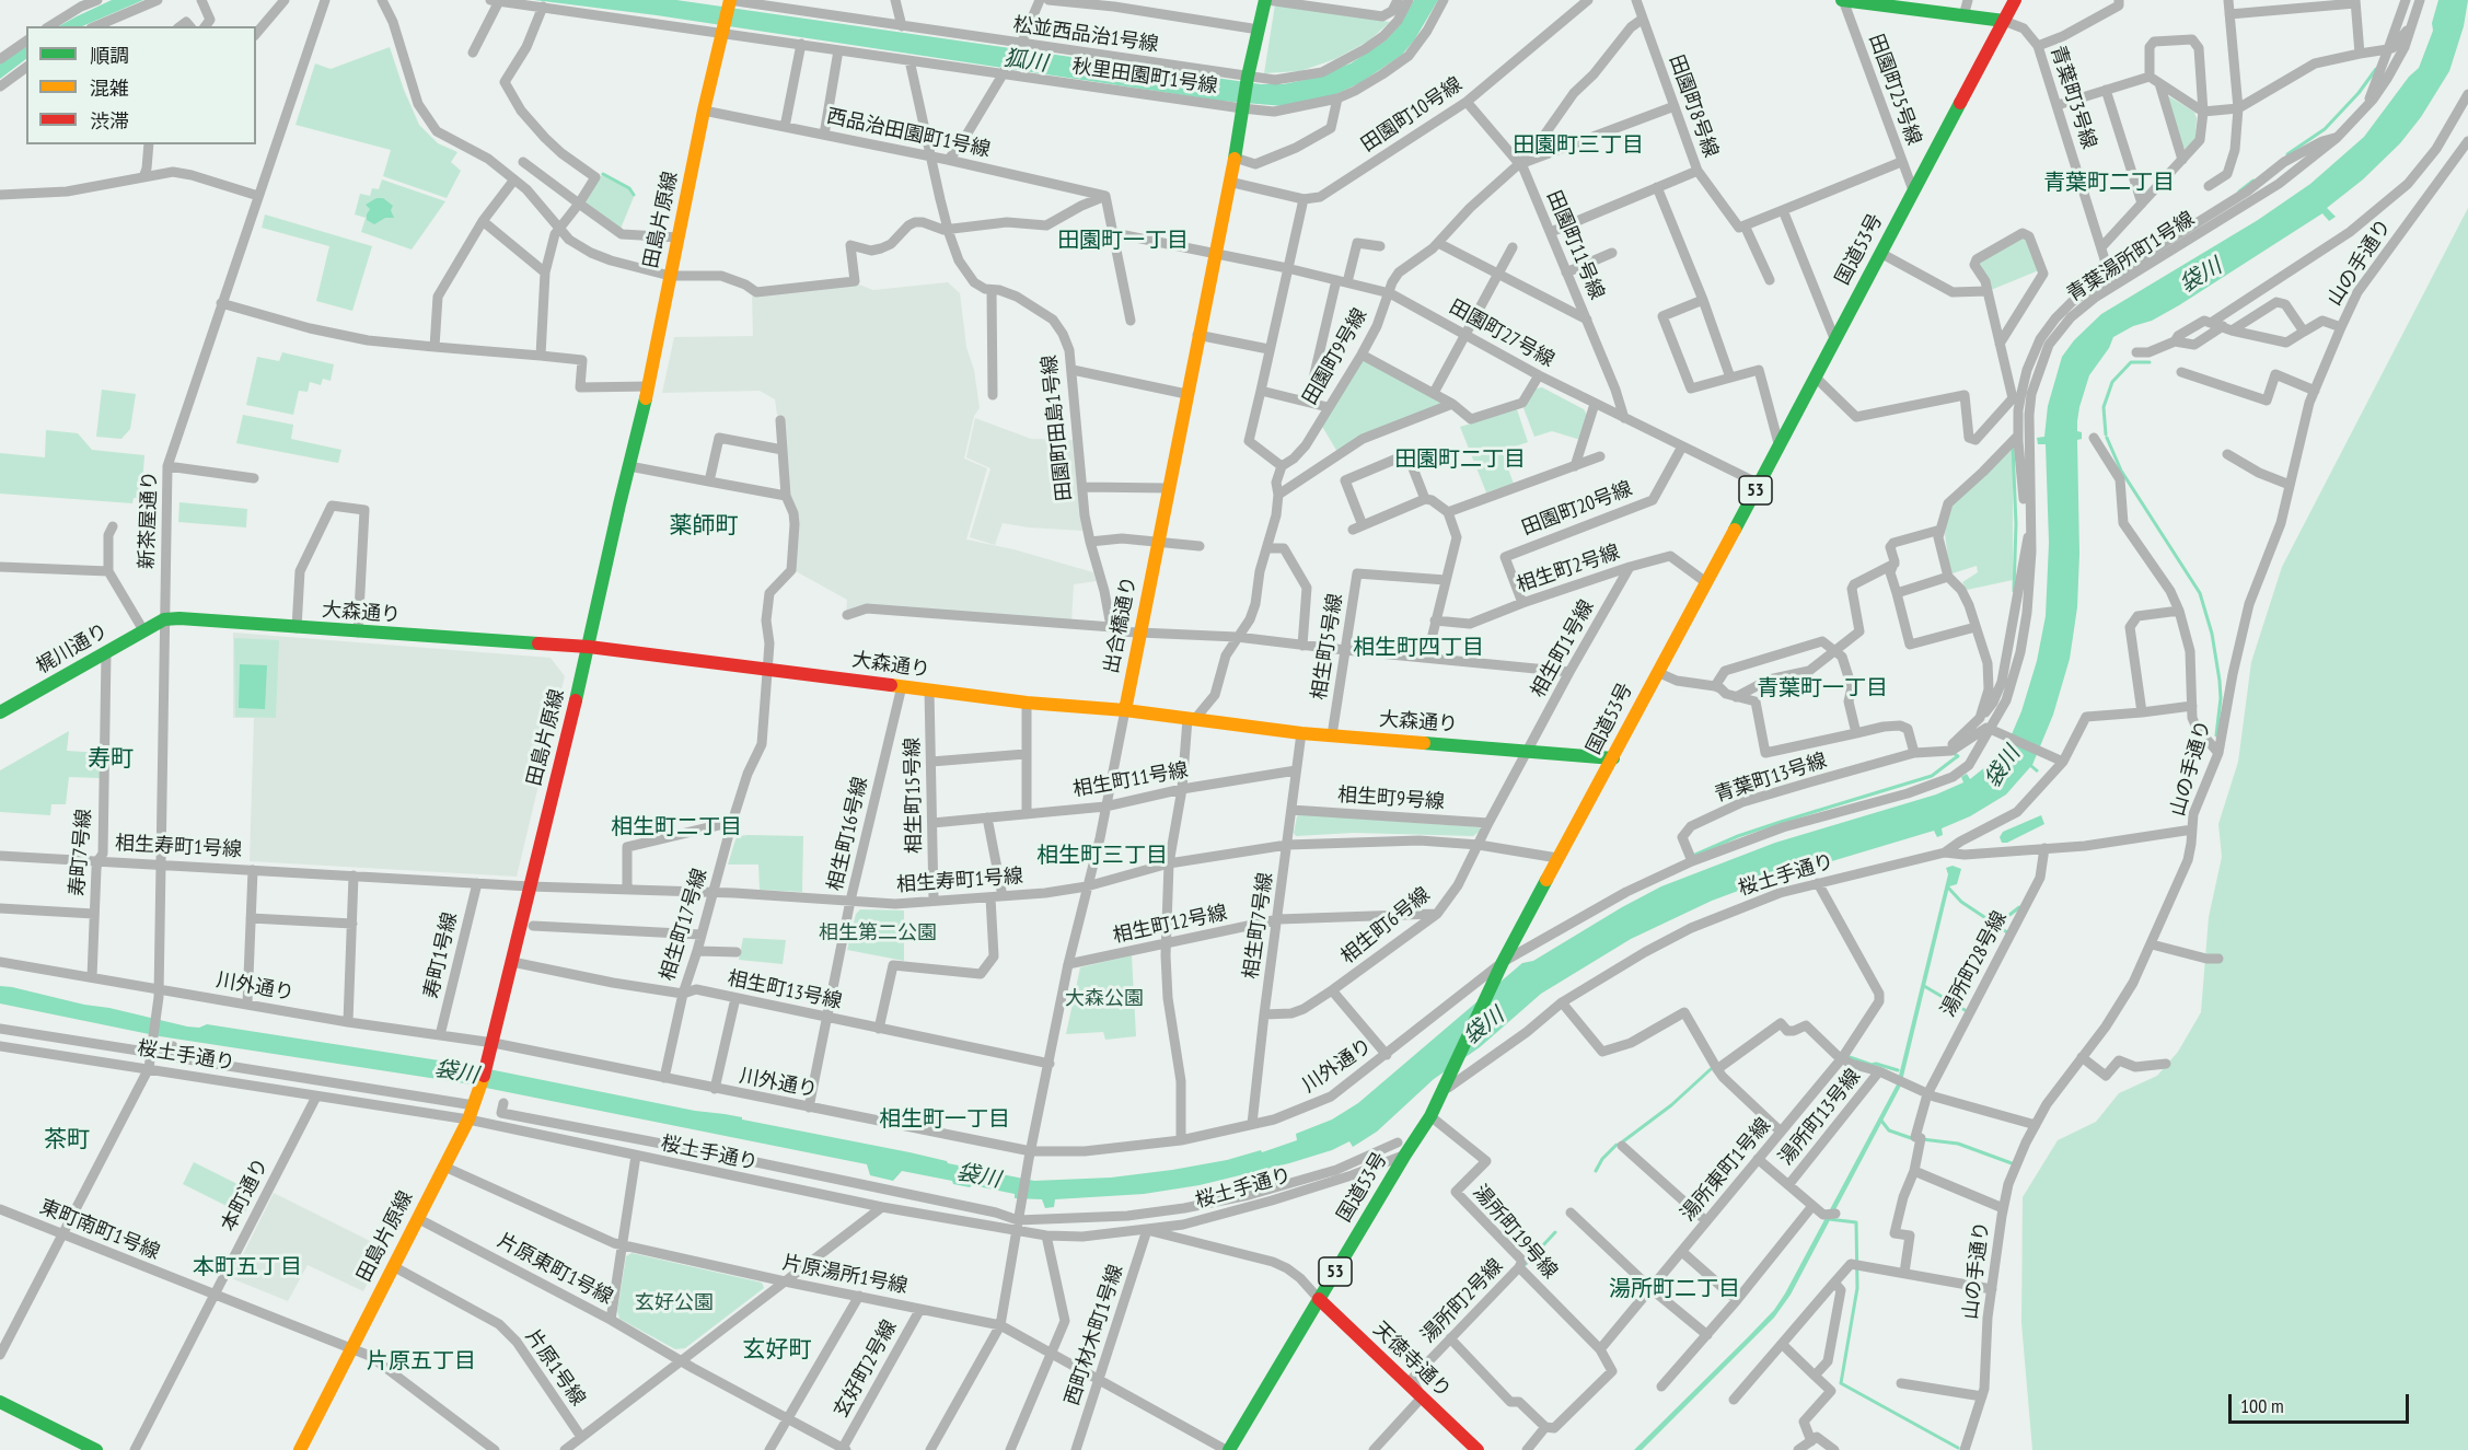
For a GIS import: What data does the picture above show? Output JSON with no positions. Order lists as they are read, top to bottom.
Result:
{
  "streets": {
    "main road": [
      "田島片原線",
      "国道53号",
      "53",
      "大森通り",
      "出合橋通り",
      "梶川通り",
      "天徳寺通り"
    ],
    "street": [
      "松並西品治1号線",
      "秋里田園町1号線",
      "田園町25号線",
      "青葉町3号線",
      "田園町8号線",
      "田園町10号線",
      "西品治田園町1号線",
      "田園町11号線",
      "青葉湯所町1号線",
      "山の手通り",
      "田園町27号線",
      "田園町9号線",
      "田園町田島1号線",
      "田園町20号線",
      "新茶屋通り",
      "相生町2号線",
      "相生町5号線",
      "相生町1号線",
      "青葉町13号線",
      "相生町11号線",
      "相生町15号線",
      "相生町9号線",
      "相生町16号線",
      "相生寿町1号線",
      "寿町7号線",
      "桜土手通り",
      "相生町17号線",
      "相生町12号線",
      "相生町7号線",
      "相生町6号線",
      "寿町1号線",
      "湯所町28号線",
      "川外通り",
      "相生町13号線",
      "湯所町13号線",
      "湯所東町1号線",
      "本町通り",
      "東町南町1号線",
      "湯所町19号線",
      "片原東町1号線",
      "片原湯所1号線",
      "湯所町2号線",
      "西町材木町1号線",
      "片原1号線",
      "玄好町2号線"
    ]
  },
  "crossings": [
    ["松並西品治1号線", "田島片原線"],
    ["松並西品治1号線", "出合橋通り"],
    ["秋里田園町1号線", "田島片原線"],
    ["秋里田園町1号線", "田園町田島1号線"],
    ["秋里田園町1号線", "出合橋通り"],
    ["田園町25号線", "国道53号"],
    ["青葉町3号線", "国道53号"],
    ["田園町8号線", "田園町9号線"],
    ["田園町10号線", "田園町11号線"],
    ["西品治田園町1号線", "田島片原線"],
    ["西品治田園町1号線", "田園町田島1号線"],
    ["田島片原線", "大森通り"],
    ["田島片原線", "相生寿町1号線"],
    ["田島片原線", "桜土手通り"],
    ["田島片原線", "川外通り"],
    ["田島片原線", "相生町13号線"],
    ["田島片原線", "東町南町1号線"],
    ["田島片原線", "片原東町1号線"],
    ["田島片原線", "片原湯所1号線"],
    ["田島片原線", "片原1号線"],
    ["田園町11号線", "田園町27号線"],
    ["田園町11号線", "田園町9号線"],
    ["国道53号", "田園町27号線"],
    ["国道53号", "相生町2号線"],
    ["国道53号", "大森通り"],
    ["国道53号", "相生寿町1号線"],
    ["国道53号", "桜土手通り"],
    ["国道53号", "川外通り"],
    ["国道53号", "湯所町19号線"],
    ["国道53号", "片原湯所1号線"],
    ["国道53号", "天徳寺通り"],
    ["青葉湯所町1号線", "青葉町13号線"],
    ["山の手通り", "桜土手通り"],
    ["田園町27号線", "田園町9号線"],
    ["田園町27号線", "田園町20号線"],
    ["田園町27号線", "出合橋通り"],
    ["田園町20号線", "相生町2号線"],
    ["新茶屋通り", "大森通り"],
    ["新茶屋通り", "梶川通り"],
    ["新茶屋通り", "相生寿町1号線"],
    ["新茶屋通り", "桜土手通り"],
    ["新茶屋通り", "川外通り"],
    ["新茶屋通り", "東町南町1号線"],
    ["相生町2号線", "相生町1号線"],
    ["大森通り", "出合橋通り"],
    ["大森通り", "相生町5号線"],
    ["大森通り", "梶川通り"],
    ["大森通り", "相生町1号線"],
    ["大森通り", "相生町15号線"],
    ["大森通り", "相生町16号線"],
    ["大森通り", "相生町17号線"],
    ["大森通り", "相生町7号線"],
    ["大森通り", "相生町6号線"],
    ["出合橋通り", "相生町11号線"],
    ["出合橋通り", "相生寿町1号線"],
    ["出合橋通り", "桜土手通り"],
    ["出合橋通り", "相生町12号線"],
    ["出合橋通り", "川外通り"],
    ["出合橋通り", "相生町13号線"],
    ["出合橋通り", "片原湯所1号線"],
    ["梶川通り", "寿町7号線"],
    ["相生町1号線", "相生町6号線"],
    ["相生町11号線", "相生町15号線"],
    ["相生町11号線", "相生町7号線"],
    ["相生町15号線", "相生寿町1号線"],
    ["相生町9号線", "相生町7号線"],
    ["相生町9号線", "相生町6号線"],
    ["相生町16号線", "相生寿町1号線"],
    ["相生町16号線", "川外通り"],
    ["相生町16号線", "相生町13号線"],
    ["相生寿町1号線", "寿町7号線"],
    ["相生寿町1号線", "相生町17号線"],
    ["相生寿町1号線", "相生町7号線"],
    ["相生寿町1号線", "相生町6号線"],
    ["相生寿町1号線", "寿町1号線"],
    ["寿町7号線", "川外通り"],
    ["桜土手通り", "湯所町28号線"],
    ["桜土手通り", "湯所東町1号線"],
    ["桜土手通り", "本町通り"],
    ["桜土手通り", "西町材木町1号線"],
    ["相生町17号線", "川外通り"],
    ["相生町17号線", "相生町13号線"],
    ["相生町12号線", "相生町7号線"],
    ["相生町12号線", "相生町6号線"],
    ["相生町7号線", "相生町6号線"],
    ["相生町7号線", "川外通り"],
    ["寿町1号線", "川外通り"],
    ["湯所東町1号線", "湯所町19号線"],
    ["本町通り", "東町南町1号線"],
    ["湯所町19号線", "湯所町2号線"],
    ["片原東町1号線", "玄好町2号線"],
    ["片原湯所1号線", "西町材木町1号線"],
    ["片原湯所1号線", "玄好町2号線"],
    ["湯所町2号線", "天徳寺通り"]
  ],
  "districts": [
    "田園町三丁目",
    "青葉町二丁目",
    "田園町一丁目",
    "田園町二丁目",
    "薬師町",
    "相生町四丁目",
    "青葉町一丁目",
    "寿町",
    "相生町二丁目",
    "相生町三丁目",
    "相生町一丁目",
    "茶町",
    "本町五丁目",
    "湯所町二丁目",
    "玄好町",
    "片原五丁目"
  ],
  "water": ["狐川", "袋川"],
  "parks": ["相生第二公園", "大森公園", "玄好公園"],
  "legend": ["順調", "混雑", "渋滞"],
  "scale_bar": "100 m"
}
